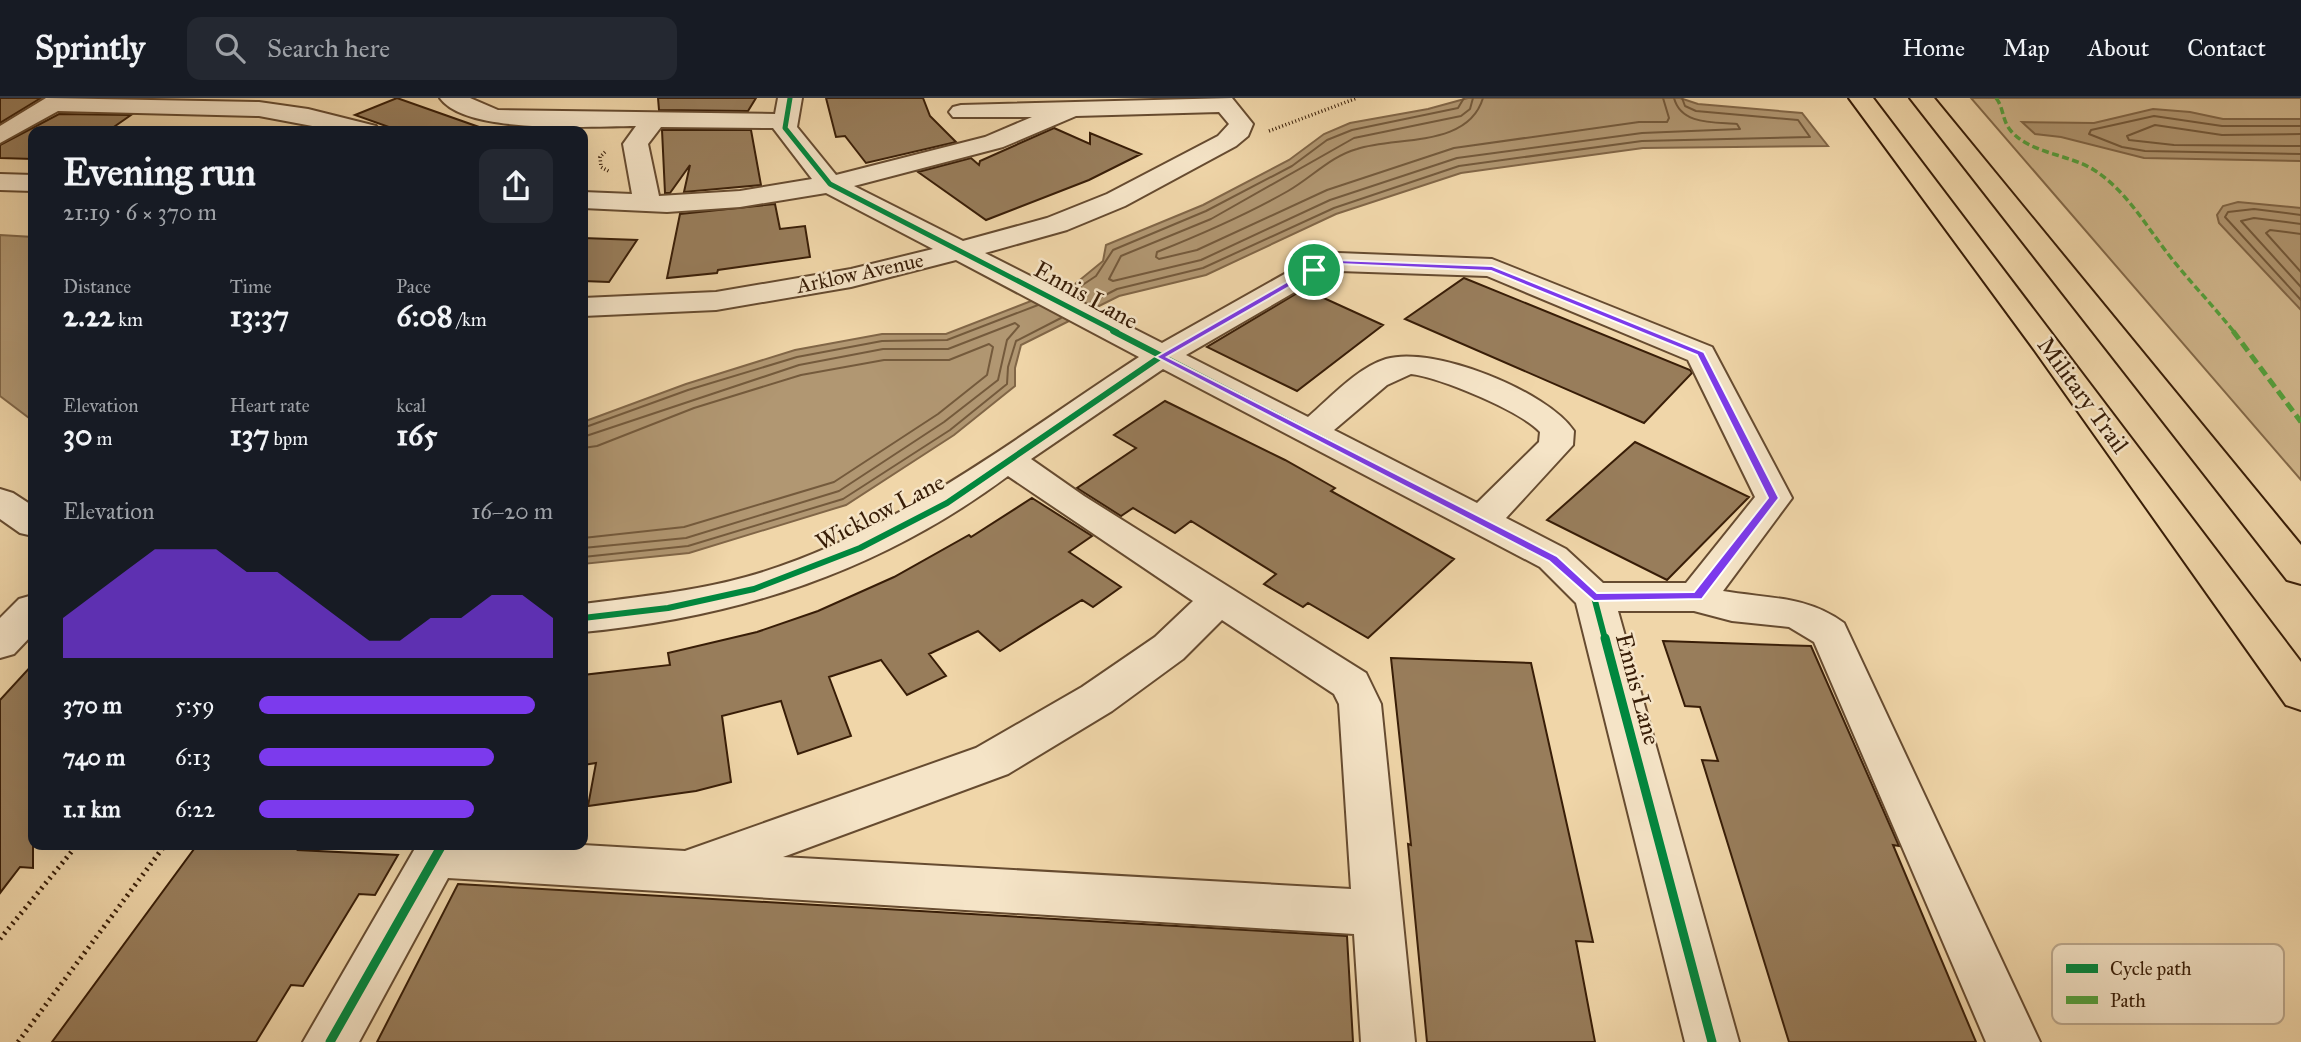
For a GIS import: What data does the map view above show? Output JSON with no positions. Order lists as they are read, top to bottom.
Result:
{
  "streets": {
    "main road": ["Military Trail"],
    "street": ["Arklow Avenue", "Ennis Lane", "Wicklow Lane"]
  },
  "crossings": [
    ["Arklow Avenue", "Ennis Lane"],
    ["Ennis Lane", "Wicklow Lane"]
  ],
  "legend": ["Cycle path", "Path"],
  "page": {
    "header": "Sprintly",
    "search": "Search here",
    "nav": [
      "Home",
      "Map",
      "About",
      "Contact"
    ],
    "heading": ["Evening run", "21:19 · 6 × 370 m"],
    "stats": [
      ["Distance", "2.22 km"],
      ["Time", "13:37"],
      ["Pace", "6:08 /km"],
      ["Elevation", "30 m"],
      ["Heart rate", "137 bpm"],
      ["kcal", "165"]
    ],
    "chart": ["Elevation", "16–20 m"],
    "list": [
      {
        "name": "370 m",
        "note": "5:59"
      },
      {
        "name": "740 m",
        "note": "6:13"
      },
      {
        "name": "1.1 km",
        "note": "6:22"
      }
    ]
  }
}
